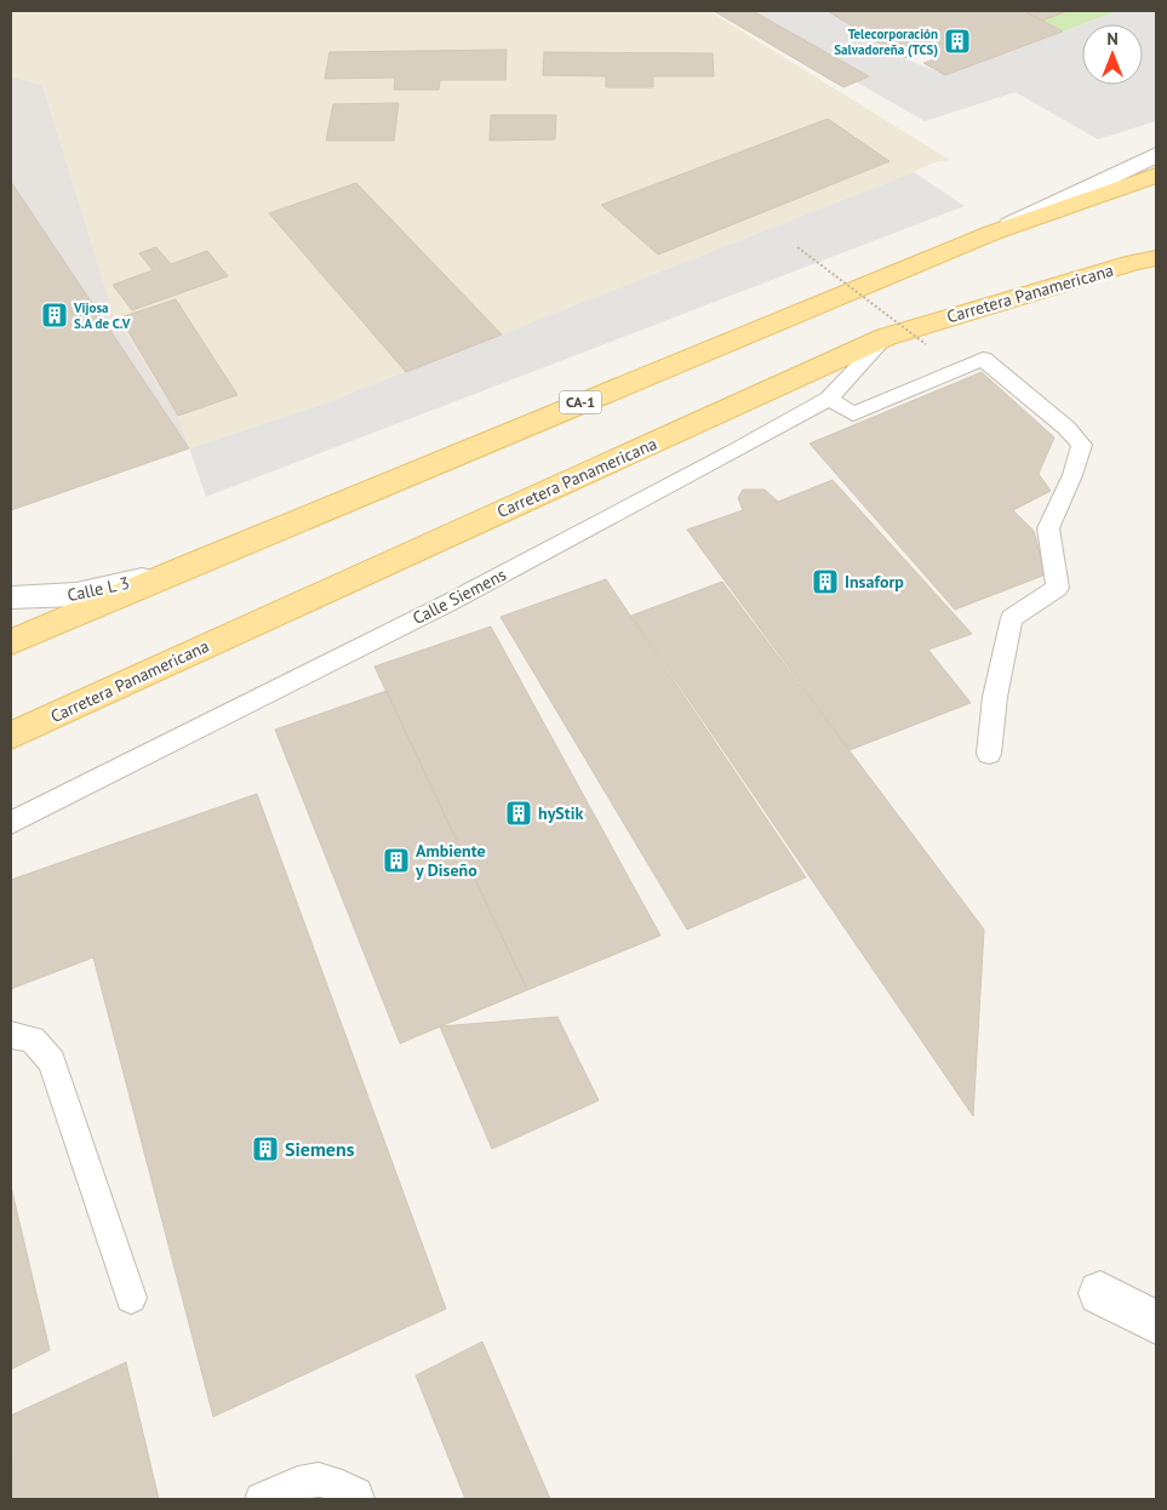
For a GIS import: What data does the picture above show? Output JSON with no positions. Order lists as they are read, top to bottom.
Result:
{
  "streets": {
    "main road": ["Carretera Panamericana", "CA-1"],
    "street": ["Calle L 3"],
    "lane": ["Calle Siemens"]
  },
  "crossings": [
    ["Carretera Panamericana", "Calle Siemens"],
    ["CA-1", "Calle L 3"]
  ],
  "places": {
    "building": [
      "Telecorporación Salvadoreña (TCS)",
      "Vijosa S.A de C.V",
      "Insaforp",
      "hyStik",
      "Ambiente y Diseño",
      "Siemens"
    ]
  },
  "north": "top"
}
